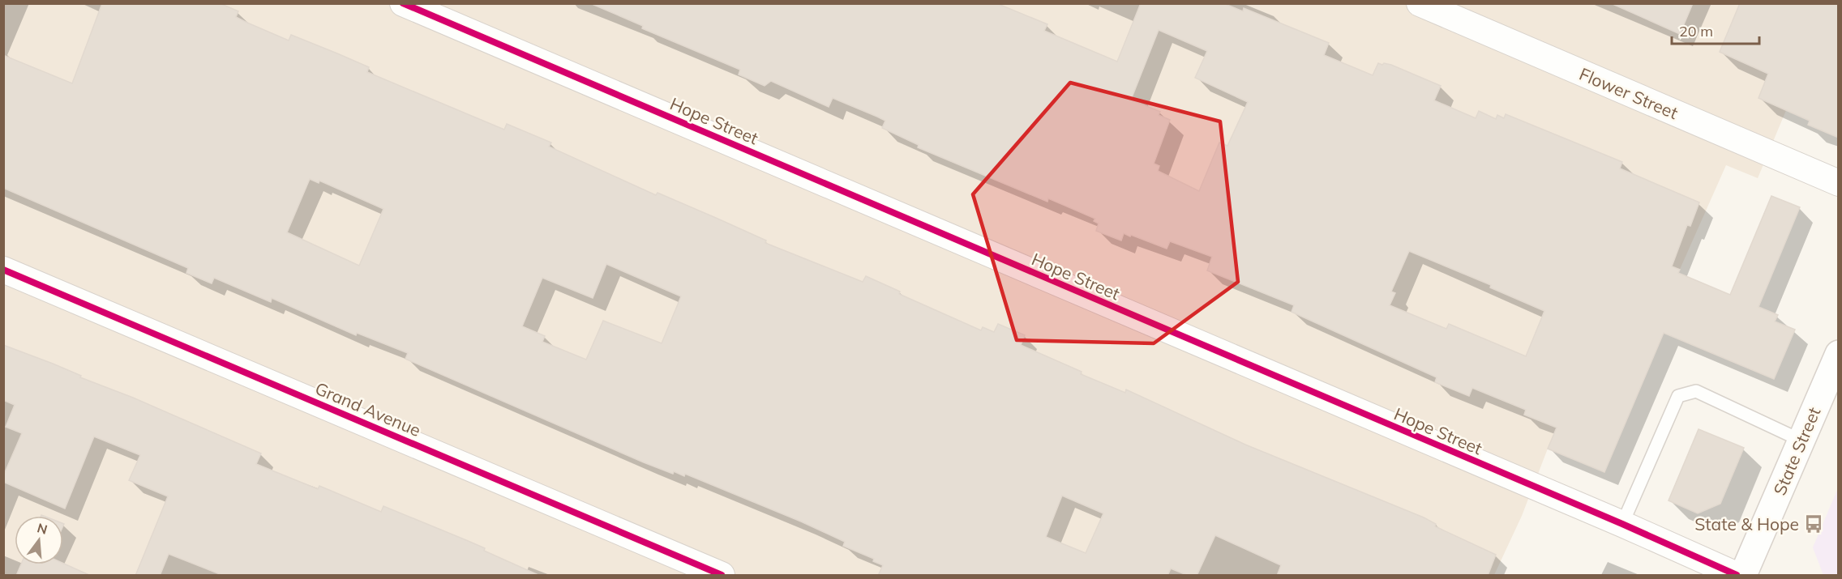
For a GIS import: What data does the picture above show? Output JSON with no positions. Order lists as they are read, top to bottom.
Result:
{
  "streets": {
    "main road": ["State Street"],
    "street": ["Flower Street", "Hope Street", "Grand Avenue"]
  },
  "places": {
    "bus stop": ["State & Hope"]
  },
  "scale_bar": "20 m",
  "north": "top"
}
